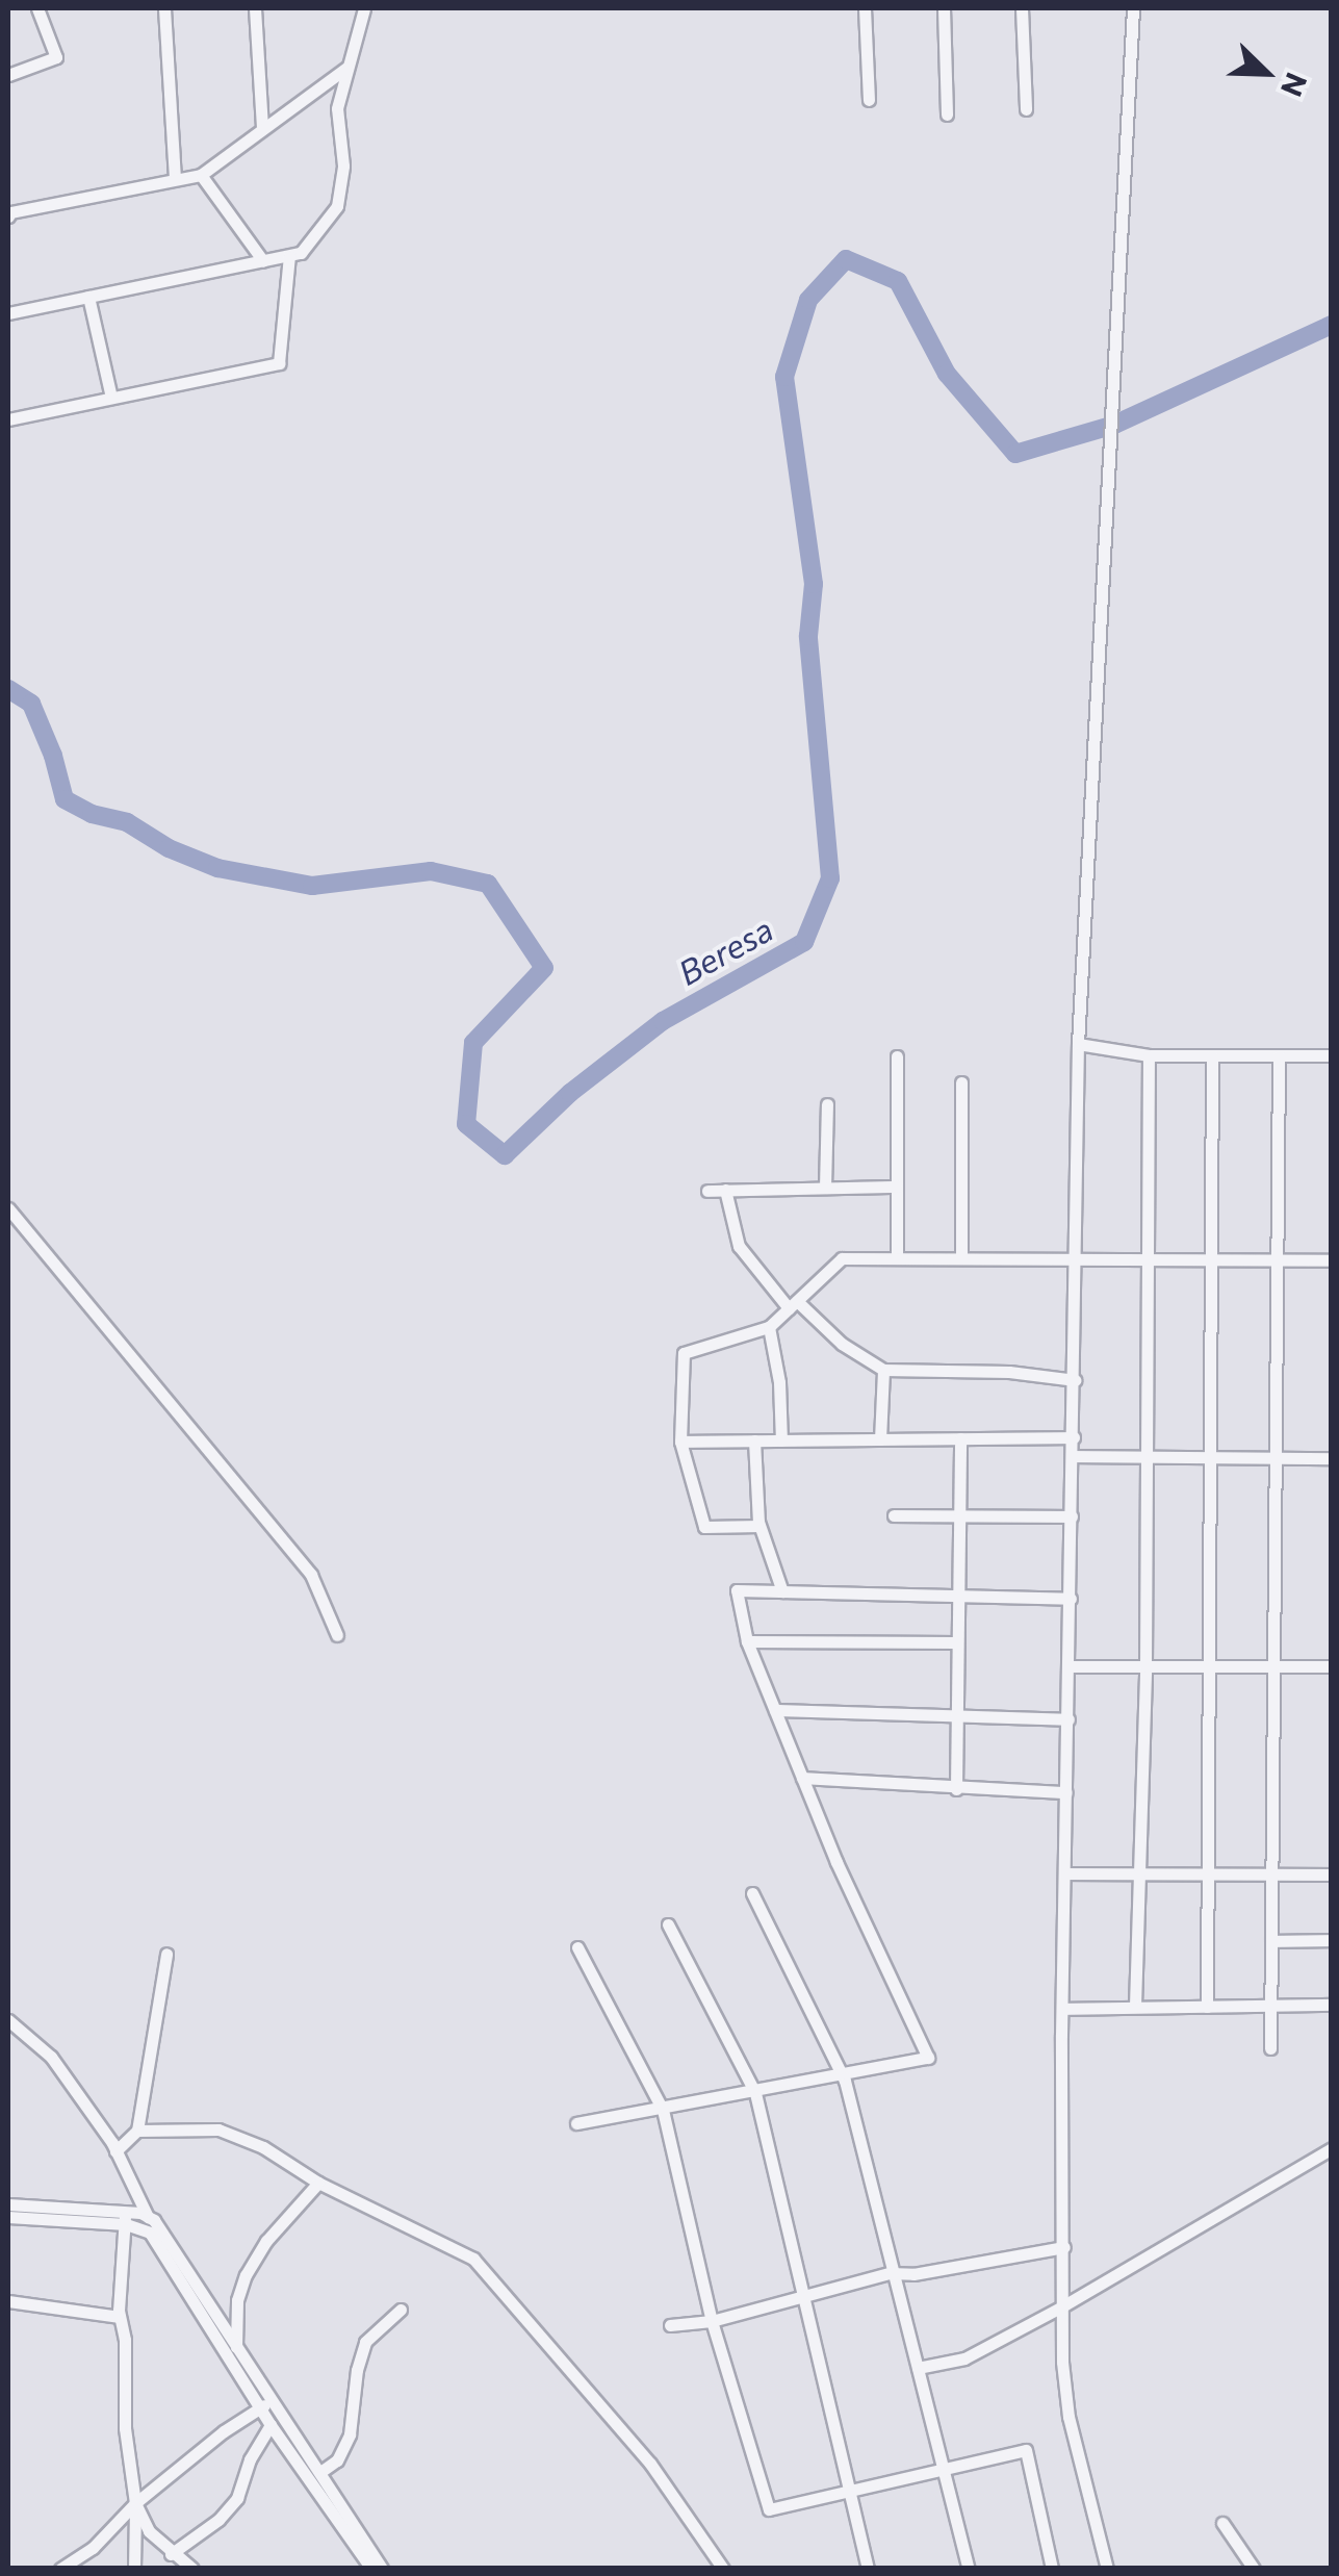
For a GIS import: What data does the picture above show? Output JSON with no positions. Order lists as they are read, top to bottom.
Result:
{
  "water": ["Beresa"],
  "north": "bottom right"
}
